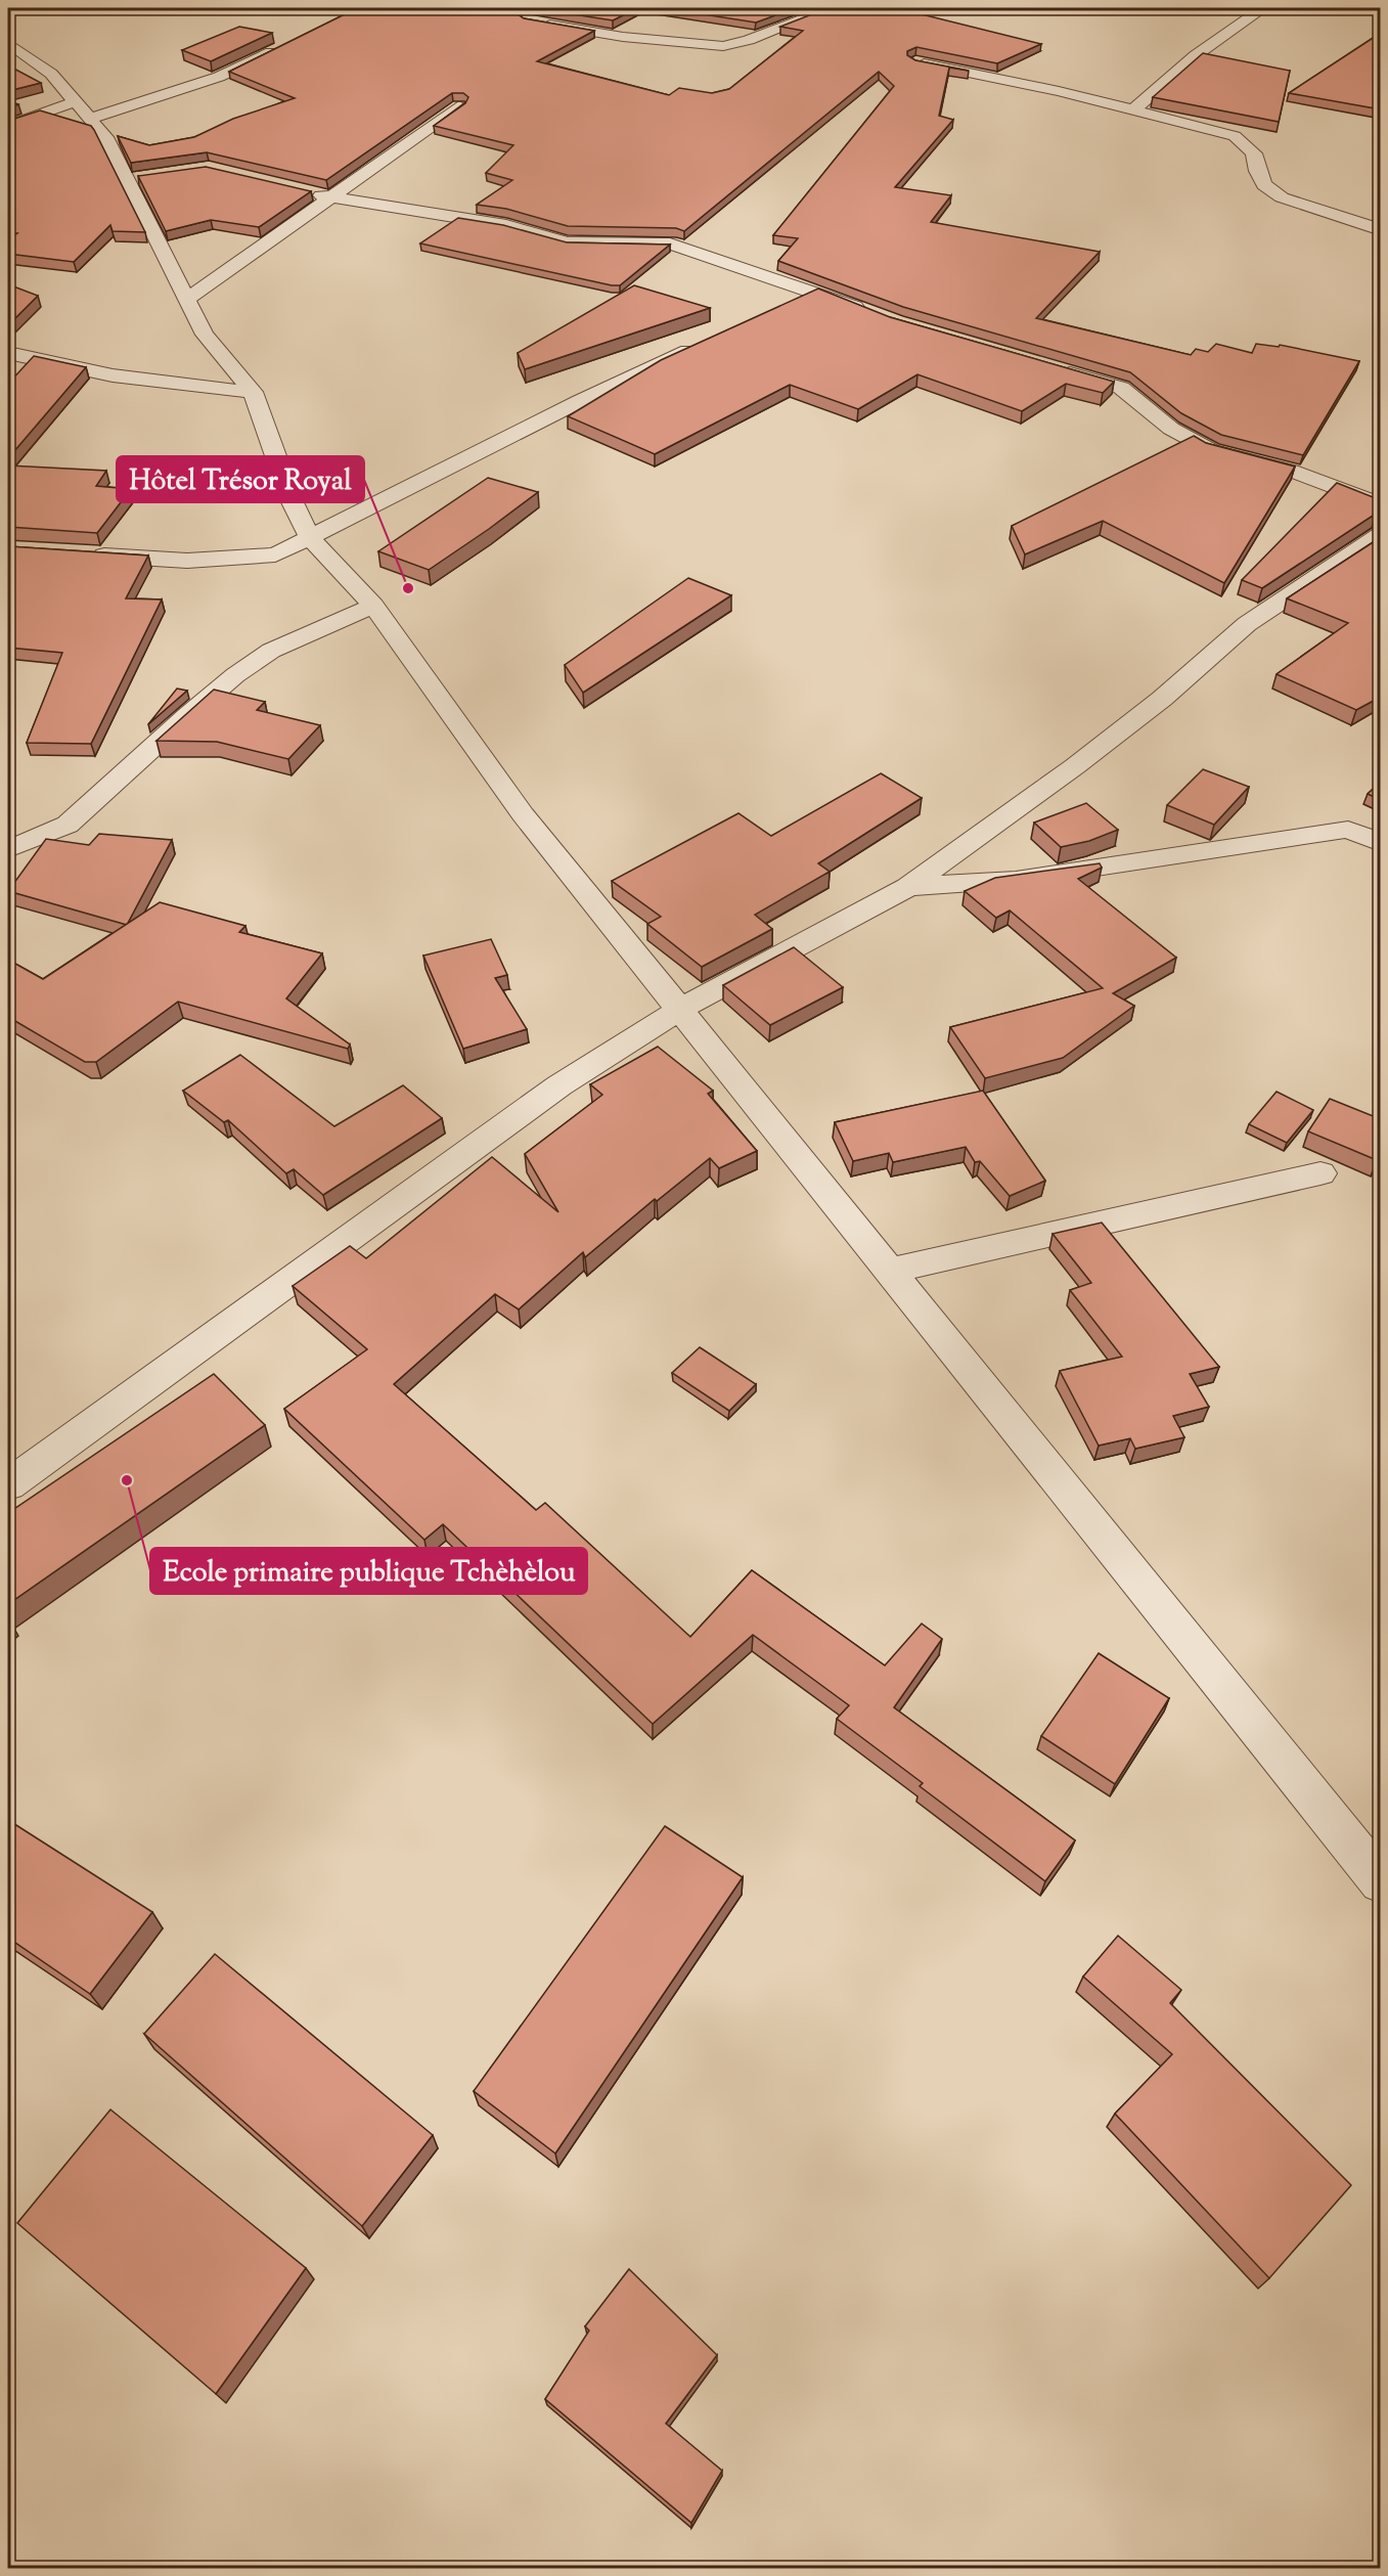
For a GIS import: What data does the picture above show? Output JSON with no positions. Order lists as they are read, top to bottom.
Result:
{
  "places": ["Hôtel Trésor Royal", "Ecole primaire publique Tchèhèlou"]
}
